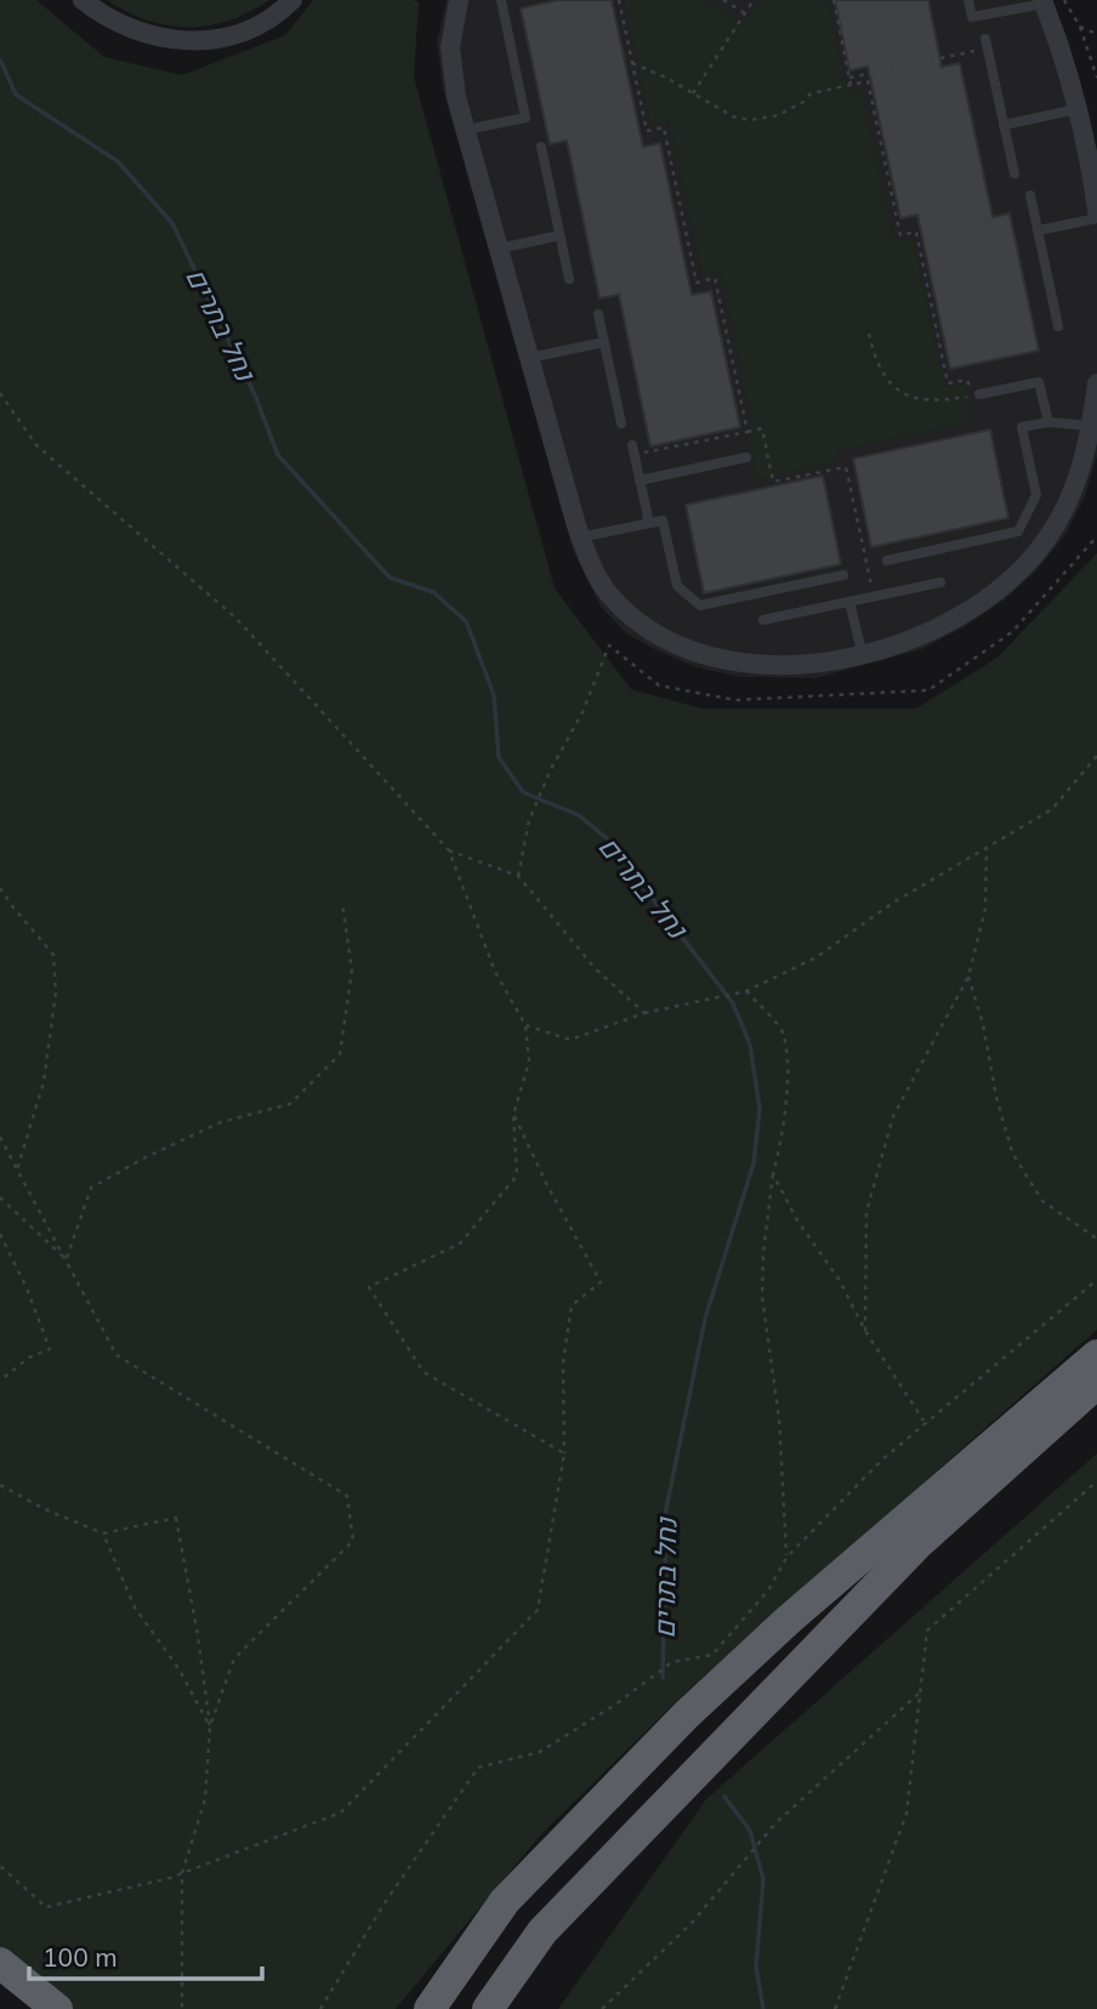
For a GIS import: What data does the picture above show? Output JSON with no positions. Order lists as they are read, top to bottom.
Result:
{
  "water": ["נחל בתרים"],
  "scale_bar": "100 m"
}
